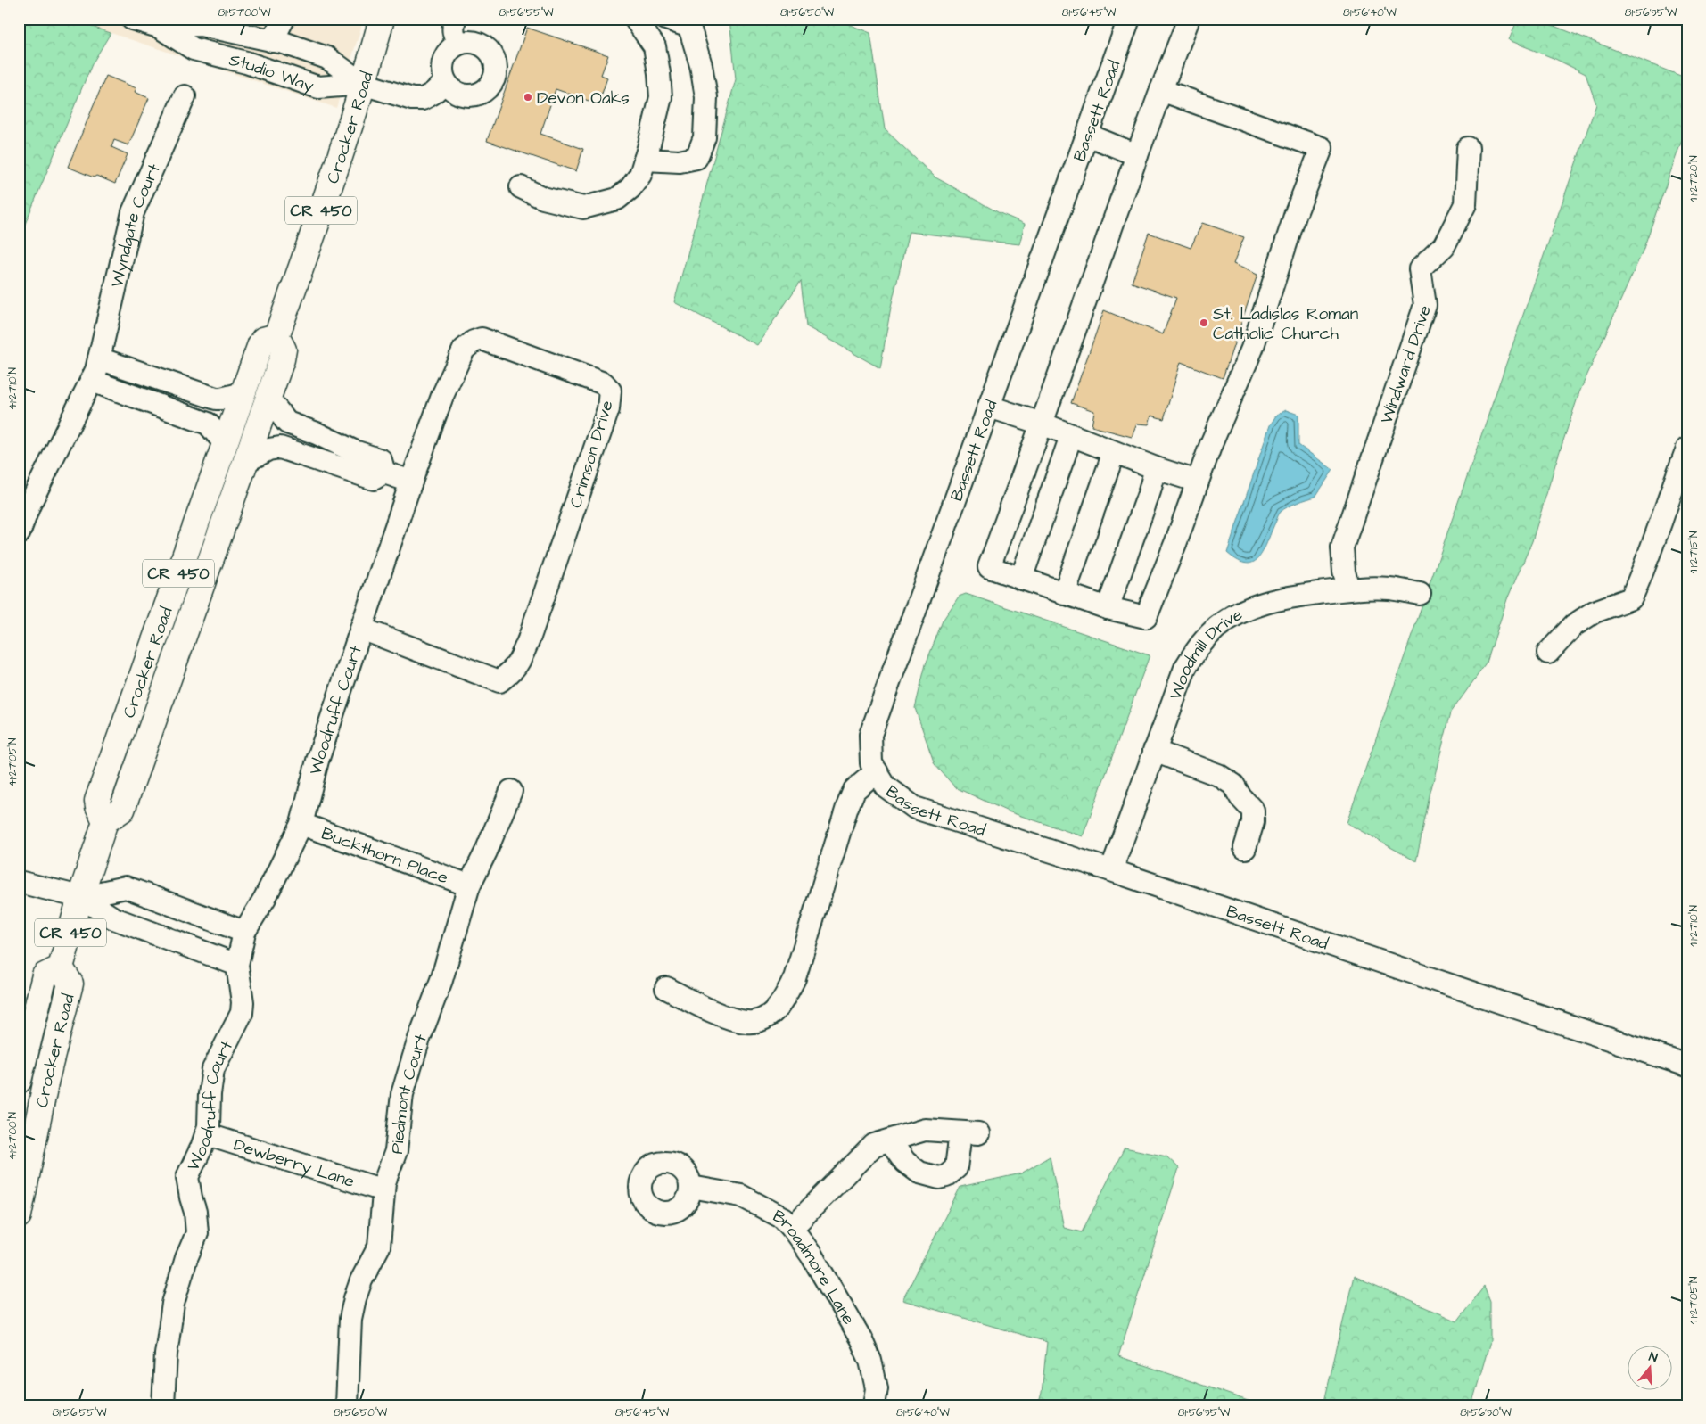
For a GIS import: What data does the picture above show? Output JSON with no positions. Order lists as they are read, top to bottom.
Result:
{
  "streets": {
    "main road": ["Crocker Road", "CR 450"],
    "street": [
      "Studio Way",
      "Bassett Road",
      "Wyndgate Court",
      "Windward Drive",
      "Crimson Drive",
      "Woodmill Drive",
      "Woodruff Court",
      "Buckthorn Place",
      "Piedmont Court",
      "Dewberry Lane",
      "Broadmore Lane"
    ]
  },
  "crossings": [
    ["Studio Way", "Crocker Road"],
    ["Bassett Road", "Woodmill Drive"],
    ["Crocker Road", "CR 450"],
    ["Windward Drive", "Woodmill Drive"],
    ["Crimson Drive", "Woodruff Court"],
    ["Woodruff Court", "Buckthorn Place"],
    ["Woodruff Court", "Dewberry Lane"],
    ["Buckthorn Place", "Piedmont Court"],
    ["Piedmont Court", "Dewberry Lane"]
  ],
  "places": ["Devon Oaks", "St. Ladislas Roman Catholic Church"],
  "north": "top",
  "coordinates": [
    "81°57'00\"W",
    "81°56'55\"W",
    "81°56'50\"W",
    "81°56'45\"W",
    "81°56'40\"W",
    "81°56'35\"W",
    "41°27'20\"N",
    "41°27'10\"N",
    "41°27'15\"N",
    "41°27'05\"N",
    "41°27'00\"N",
    "81°56'30\"W"
  ]
}
